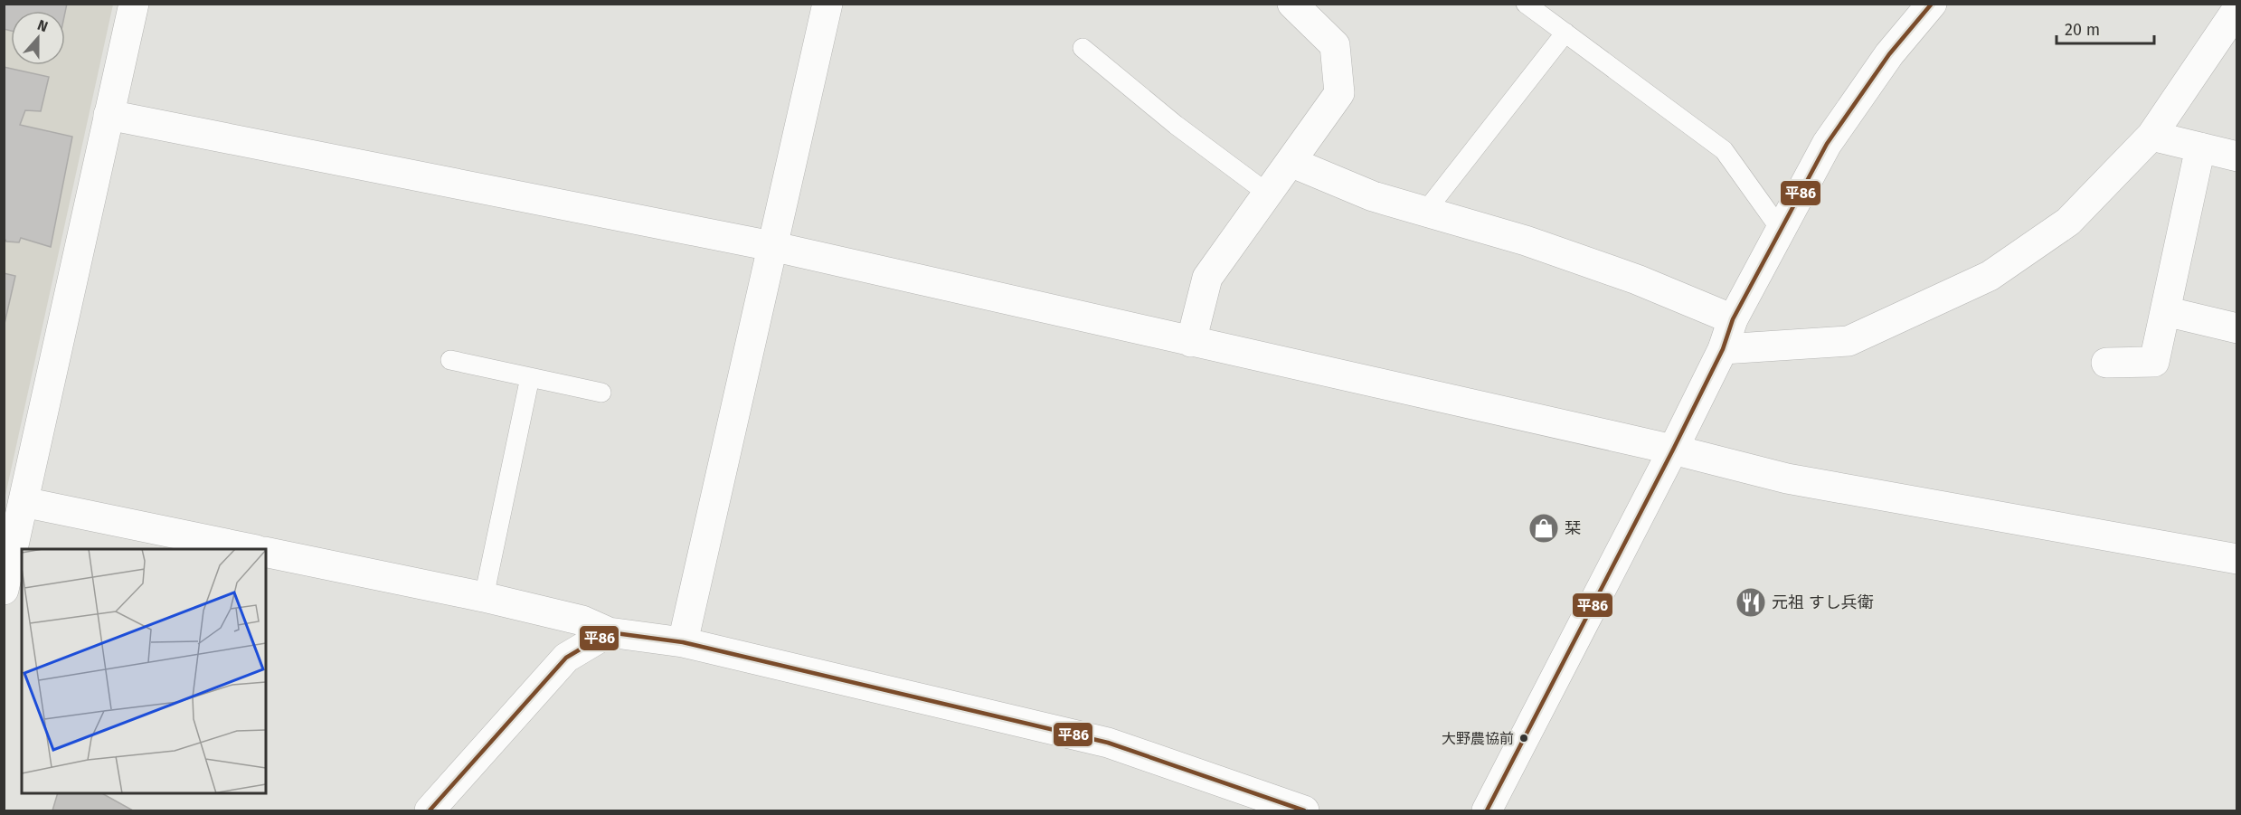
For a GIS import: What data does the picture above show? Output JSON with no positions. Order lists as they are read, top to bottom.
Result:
{
  "places": {
    "shop": ["栞"],
    "restaurant": ["元祖 すし兵衛"],
    "other": ["大野農協前"]
  },
  "lines": ["transit line 平86"],
  "scale_bar": "20 m",
  "north": "top"
}
